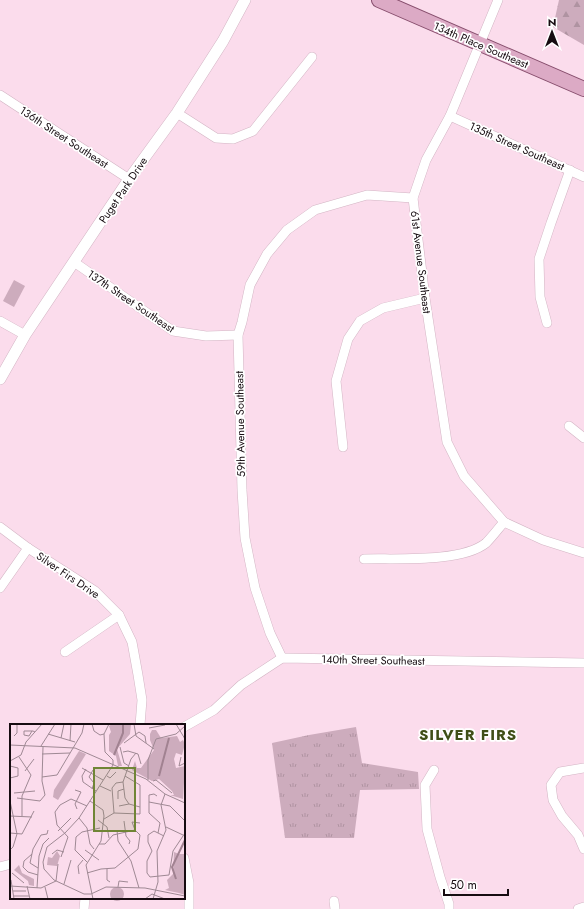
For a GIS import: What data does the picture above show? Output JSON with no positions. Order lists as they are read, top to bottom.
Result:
{
  "streets": {
    "main road": ["134th Place Southeast"],
    "street": [
      "136th Street Southeast",
      "135th Street Southeast",
      "Puget Park Drive",
      "61st Avenue Southeast",
      "137th Street Southeast",
      "59th Avenue Southeast",
      "Silver Firs Drive",
      "140th Street Southeast"
    ]
  },
  "crossings": [
    ["134th Place Southeast", "61st Avenue Southeast"],
    ["136th Street Southeast", "Puget Park Drive"],
    ["135th Street Southeast", "61st Avenue Southeast"],
    ["Puget Park Drive", "137th Street Southeast"],
    ["61st Avenue Southeast", "59th Avenue Southeast"],
    ["137th Street Southeast", "59th Avenue Southeast"],
    ["59th Avenue Southeast", "140th Street Southeast"]
  ],
  "districts": ["SILVER FIRS"],
  "scale_bar": "50 m",
  "north": "top"
}
